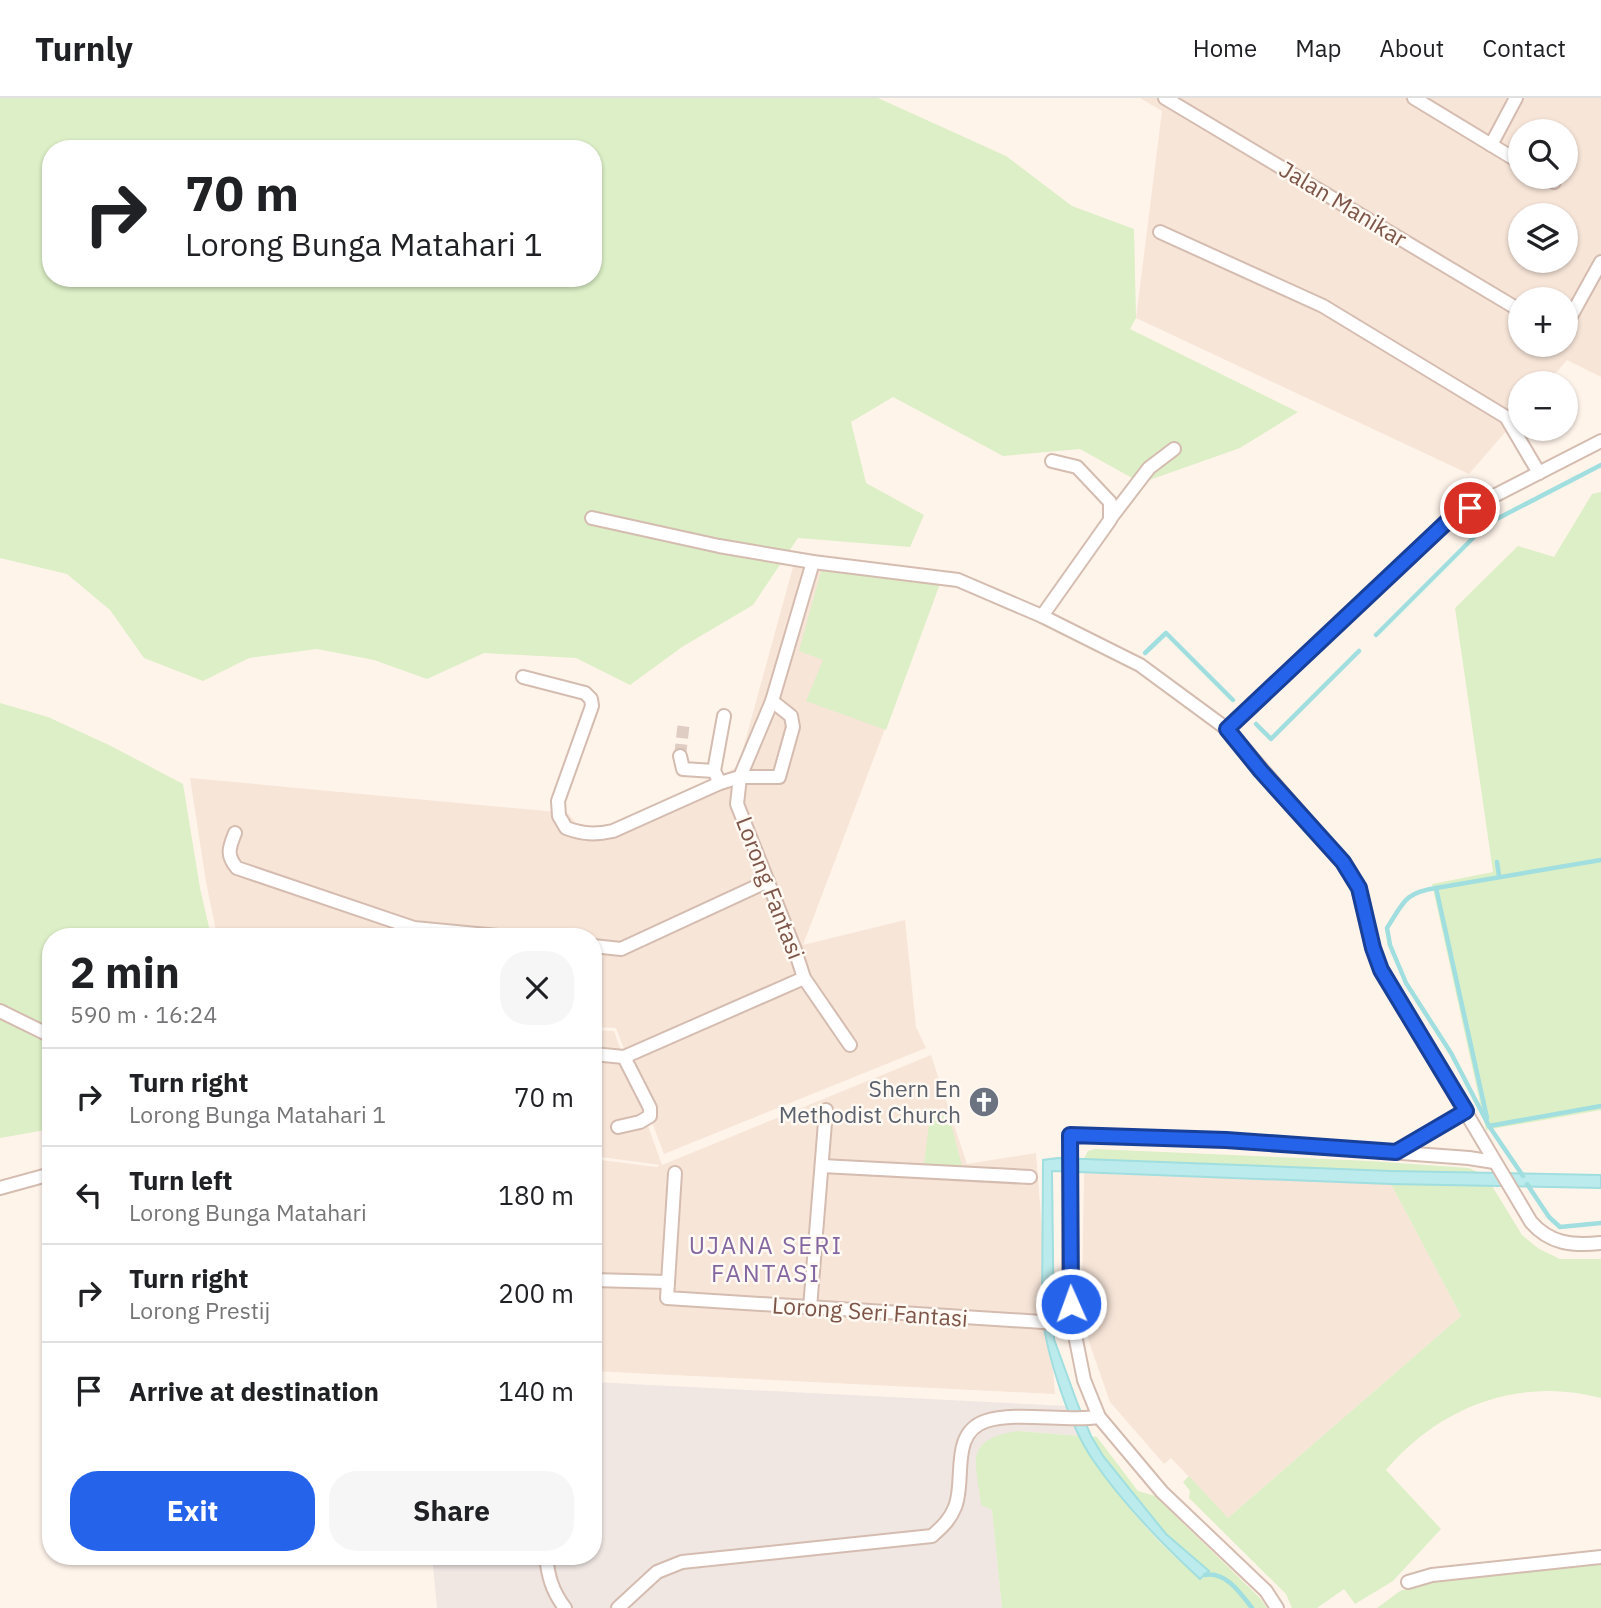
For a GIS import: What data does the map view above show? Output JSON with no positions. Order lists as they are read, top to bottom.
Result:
{
  "streets": {
    "street": ["Jalan Manikar", "Lorong Fantasi", "Lorong Seri Fantasi"]
  },
  "districts": ["UJANA SERI FANTASI"],
  "places": {
    "church": ["Shern En Methodist Church"]
  },
  "page": {
    "header": "Turnly",
    "nav": [
      "Home",
      "Map",
      "About",
      "Contact"
    ],
    "map_buttons": ["+", "−"],
    "turn": ["70 m", "Lorong Bunga Matahari 1"],
    "heading": ["2 min", "590 m · 16:24"],
    "list": [
      {
        "name": "Turn right",
        "note": "Lorong Bunga Matahari 1",
        "value": "70 m"
      },
      {
        "name": "Turn left",
        "note": "Lorong Bunga Matahari",
        "value": "180 m"
      },
      {
        "name": "Turn right",
        "note": "Lorong Prestij",
        "value": "200 m"
      },
      {
        "name": "Arrive at destination",
        "value": "140 m"
      }
    ],
    "buttons": ["Exit", "Share"]
  }
}
